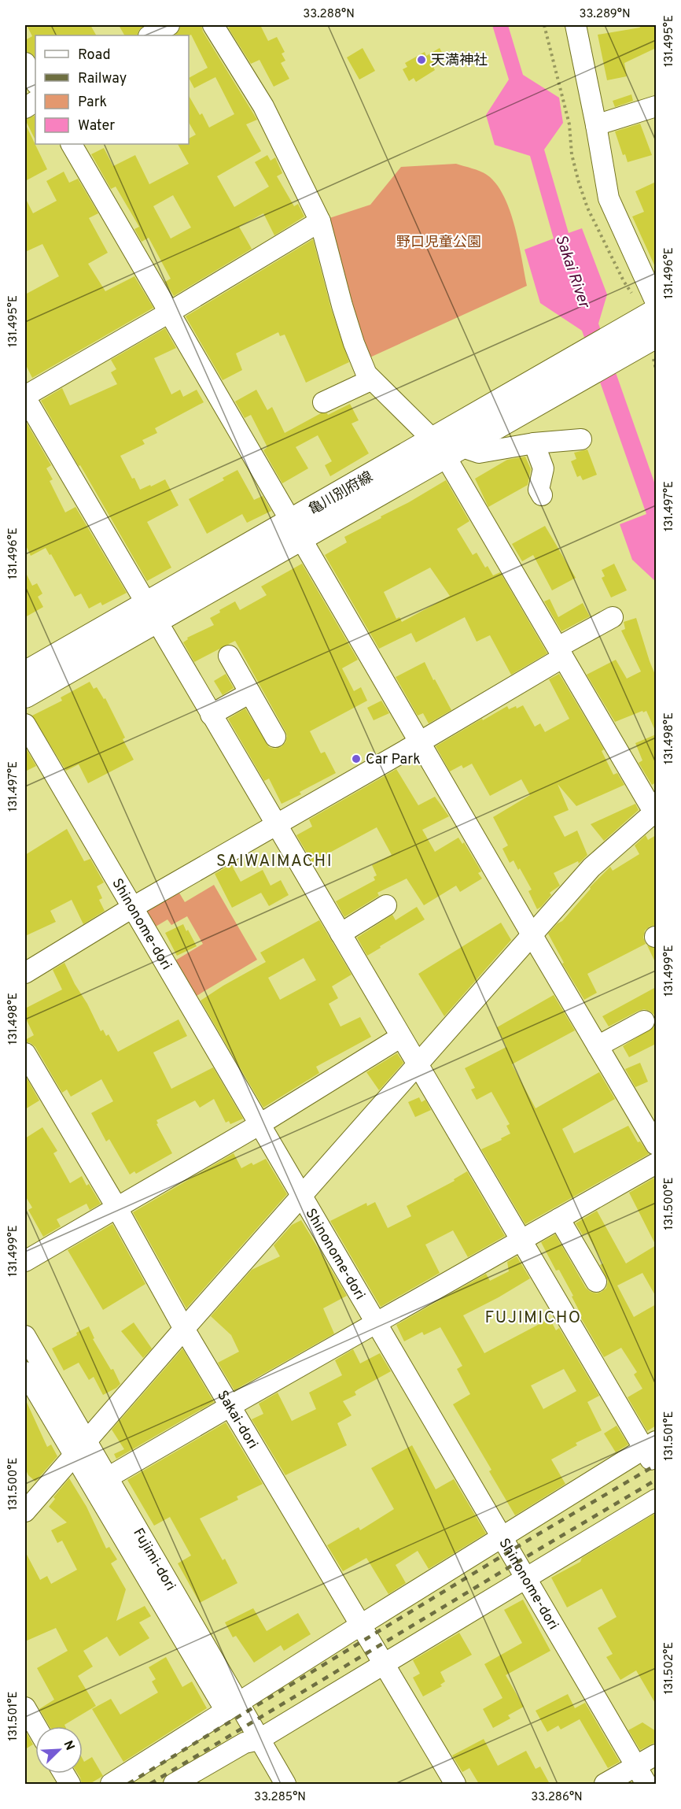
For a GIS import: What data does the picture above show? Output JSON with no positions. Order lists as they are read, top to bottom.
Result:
{
  "streets": {
    "main road": ["亀川別府線"],
    "street": ["Shinonome-dori", "Sakai-dori", "Fujimi-dori"]
  },
  "districts": ["SAIWAIMACHI", "FUJIMICHO"],
  "water": ["Sakai River"],
  "parks": ["野口児童公園"],
  "places": ["天満神社", "Car Park"],
  "legend": [
    "Road",
    "Railway",
    "Park",
    "Water"
  ],
  "north": "top right",
  "coordinates": [
    "33.288°N",
    "33.289°N",
    "131.495°E",
    "131.496°E",
    "131.497°E",
    "131.498°E",
    "131.499°E",
    "131.500°E",
    "131.501°E",
    "131.502°E",
    "33.285°N",
    "33.286°N"
  ]
}
